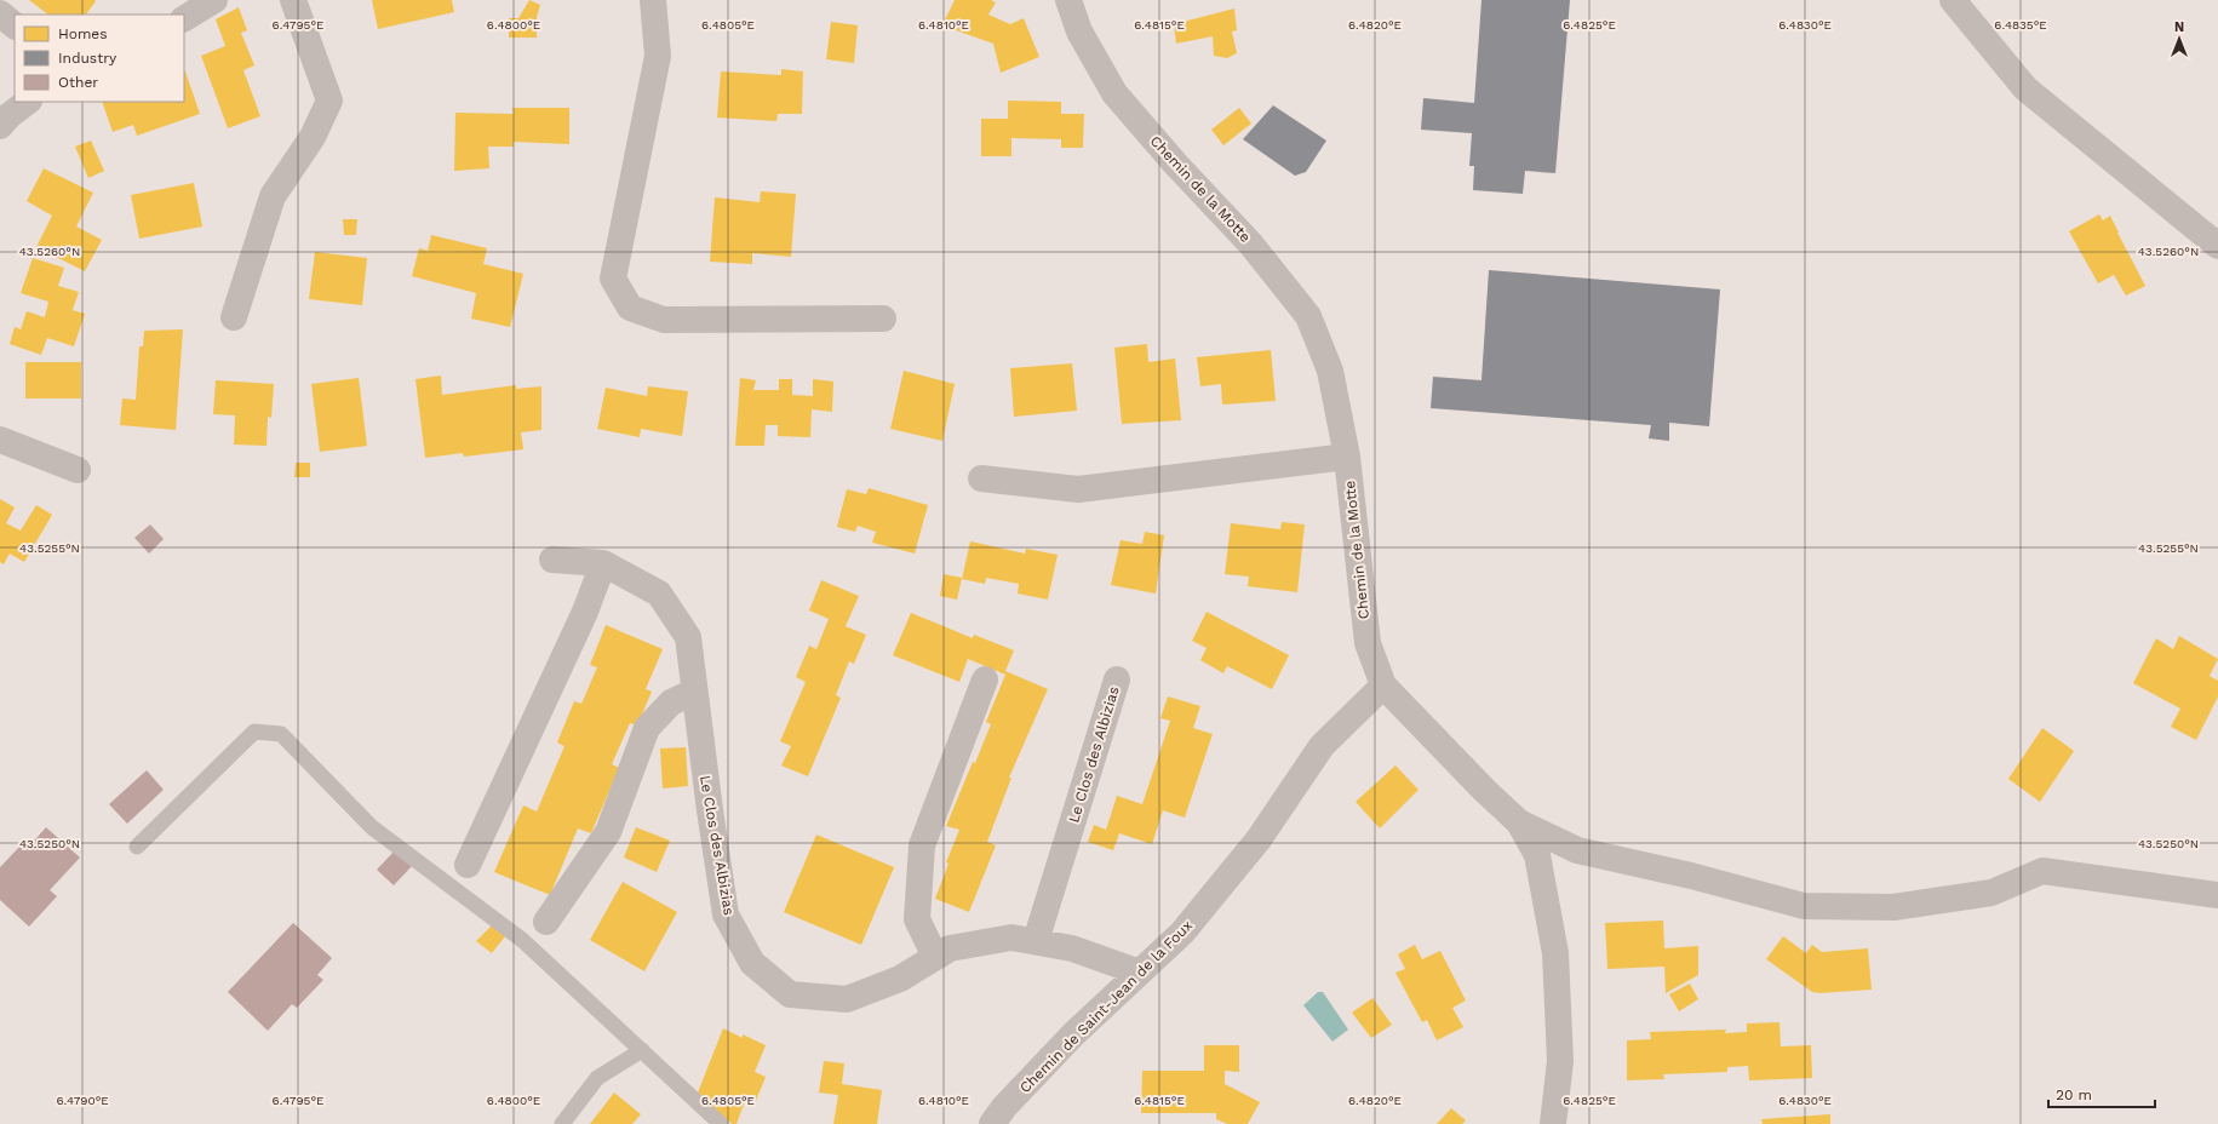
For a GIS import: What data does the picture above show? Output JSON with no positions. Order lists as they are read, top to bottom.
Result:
{
  "streets": {
    "street": ["Chemin de la Motte", "Le Clos des Albizias", "Chemin de Saint-Jean de la Foux"]
  },
  "crossings": [
    ["Chemin de la Motte", "Chemin de Saint-Jean de la Foux"],
    ["Le Clos des Albizias", "Chemin de Saint-Jean de la Foux"]
  ],
  "legend": ["Homes", "Industry", "Other"],
  "scale_bar": "20 m",
  "north": "top",
  "coordinates": [
    "6.4795°E",
    "6.4800°E",
    "6.4805°E",
    "6.4810°E",
    "6.4815°E",
    "6.4820°E",
    "6.4825°E",
    "6.4830°E",
    "6.4835°E",
    "43.5260°N",
    "43.5255°N",
    "43.5250°N",
    "6.4790°E"
  ]
}
